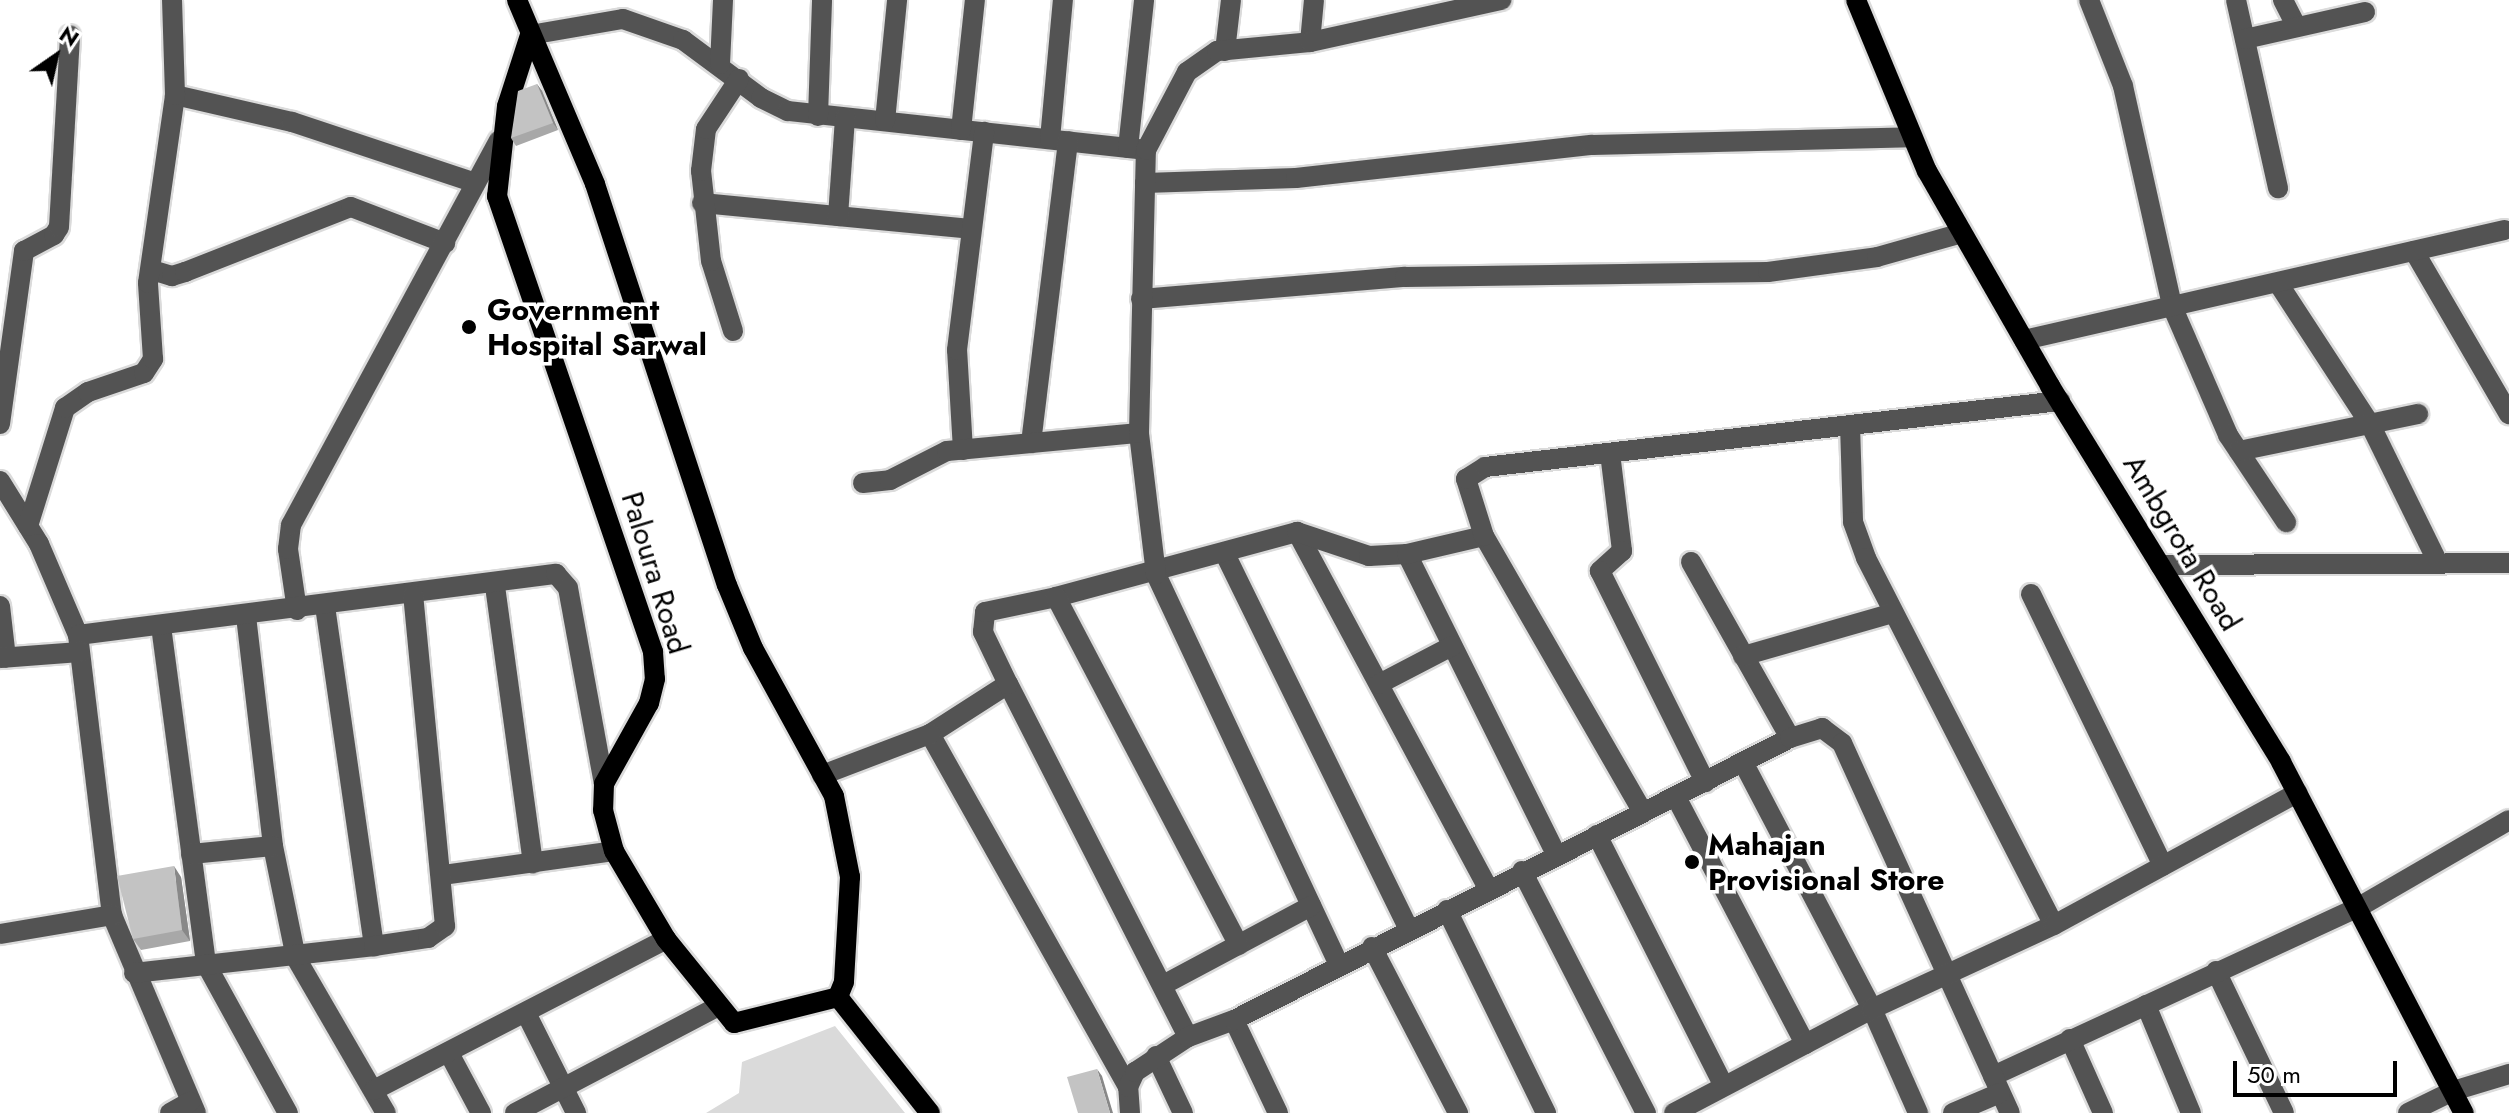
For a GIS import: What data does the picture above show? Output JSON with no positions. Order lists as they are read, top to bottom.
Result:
{
  "streets": {
    "main road": ["Ambgrota Road", "Paloura Road"]
  },
  "places": ["Government Hospital Sarwal", "Mahajan Provisional Store"],
  "scale_bar": "50 m",
  "north": "top right"
}
